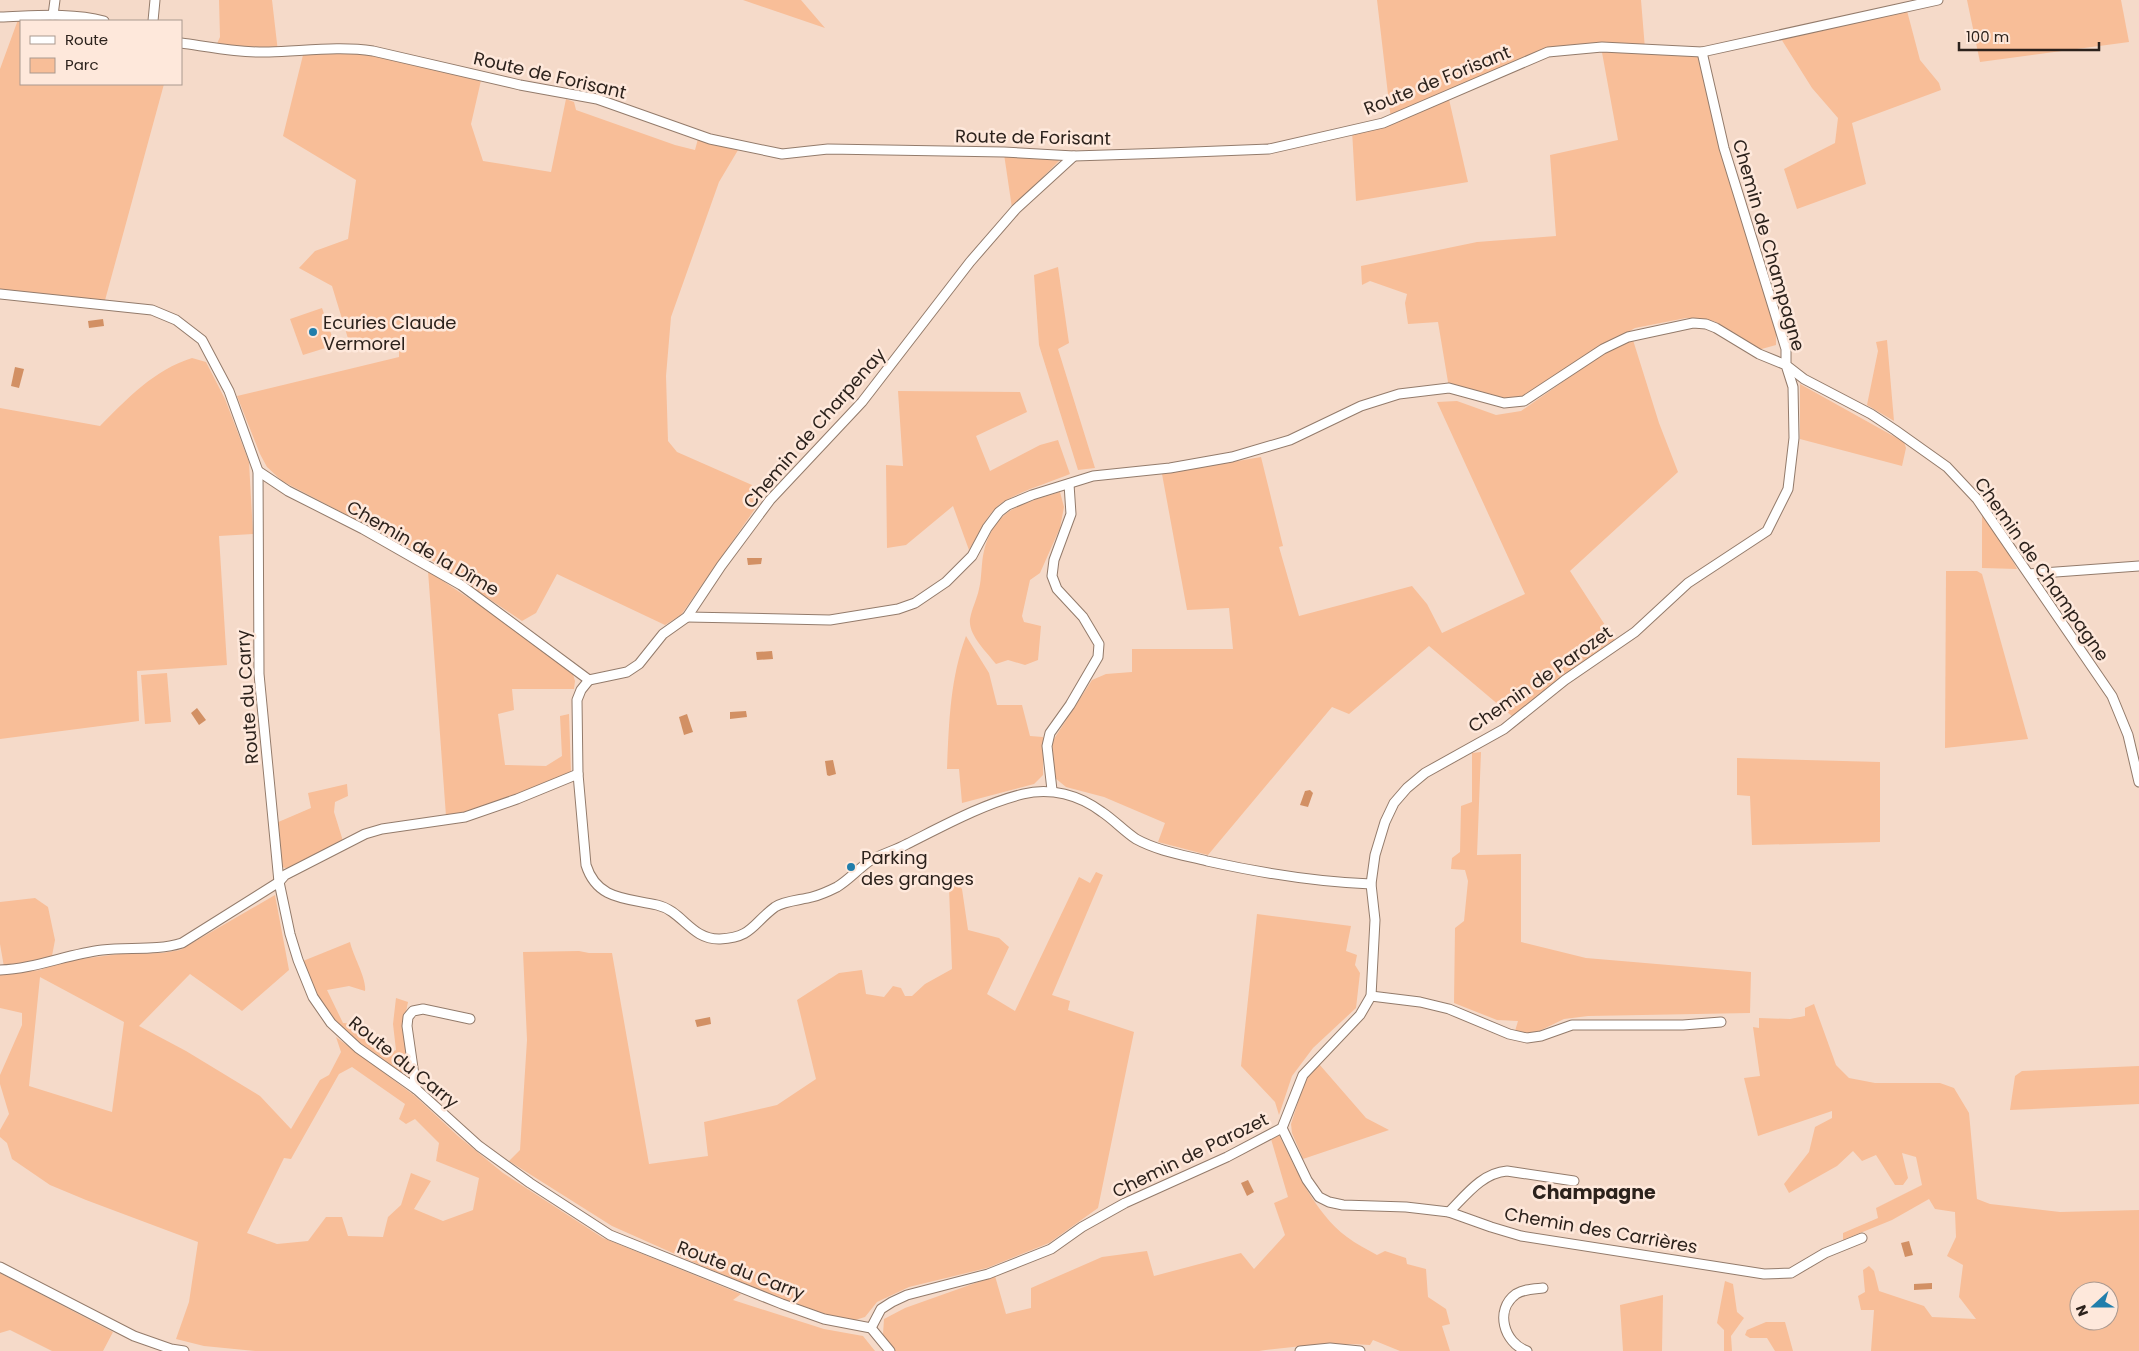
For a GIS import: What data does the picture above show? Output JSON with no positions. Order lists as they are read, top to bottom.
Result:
{
  "streets": {
    "street": [
      "Route de Forisant",
      "Chemin de Champagne",
      "Chemin de Charpenay",
      "Chemin de la Dîme",
      "Chemin de Parozet",
      "Route du Carry",
      "Chemin des Carrières"
    ]
  },
  "crossings": [
    ["Route de Forisant", "Chemin de Champagne"],
    ["Route de Forisant", "Chemin de Charpenay"],
    ["Chemin de Champagne", "Chemin de Parozet"],
    ["Chemin de Charpenay", "Chemin de la Dîme"],
    ["Chemin de la Dîme", "Route du Carry"],
    ["Chemin de Parozet", "Route du Carry"],
    ["Chemin de Parozet", "Chemin des Carrières"]
  ],
  "districts": ["Champagne"],
  "places": ["Ecuries Claude Vermorel", "Parking des granges"],
  "legend": ["Route", "Parc"],
  "scale_bar": "100 m",
  "north": "left"
}
